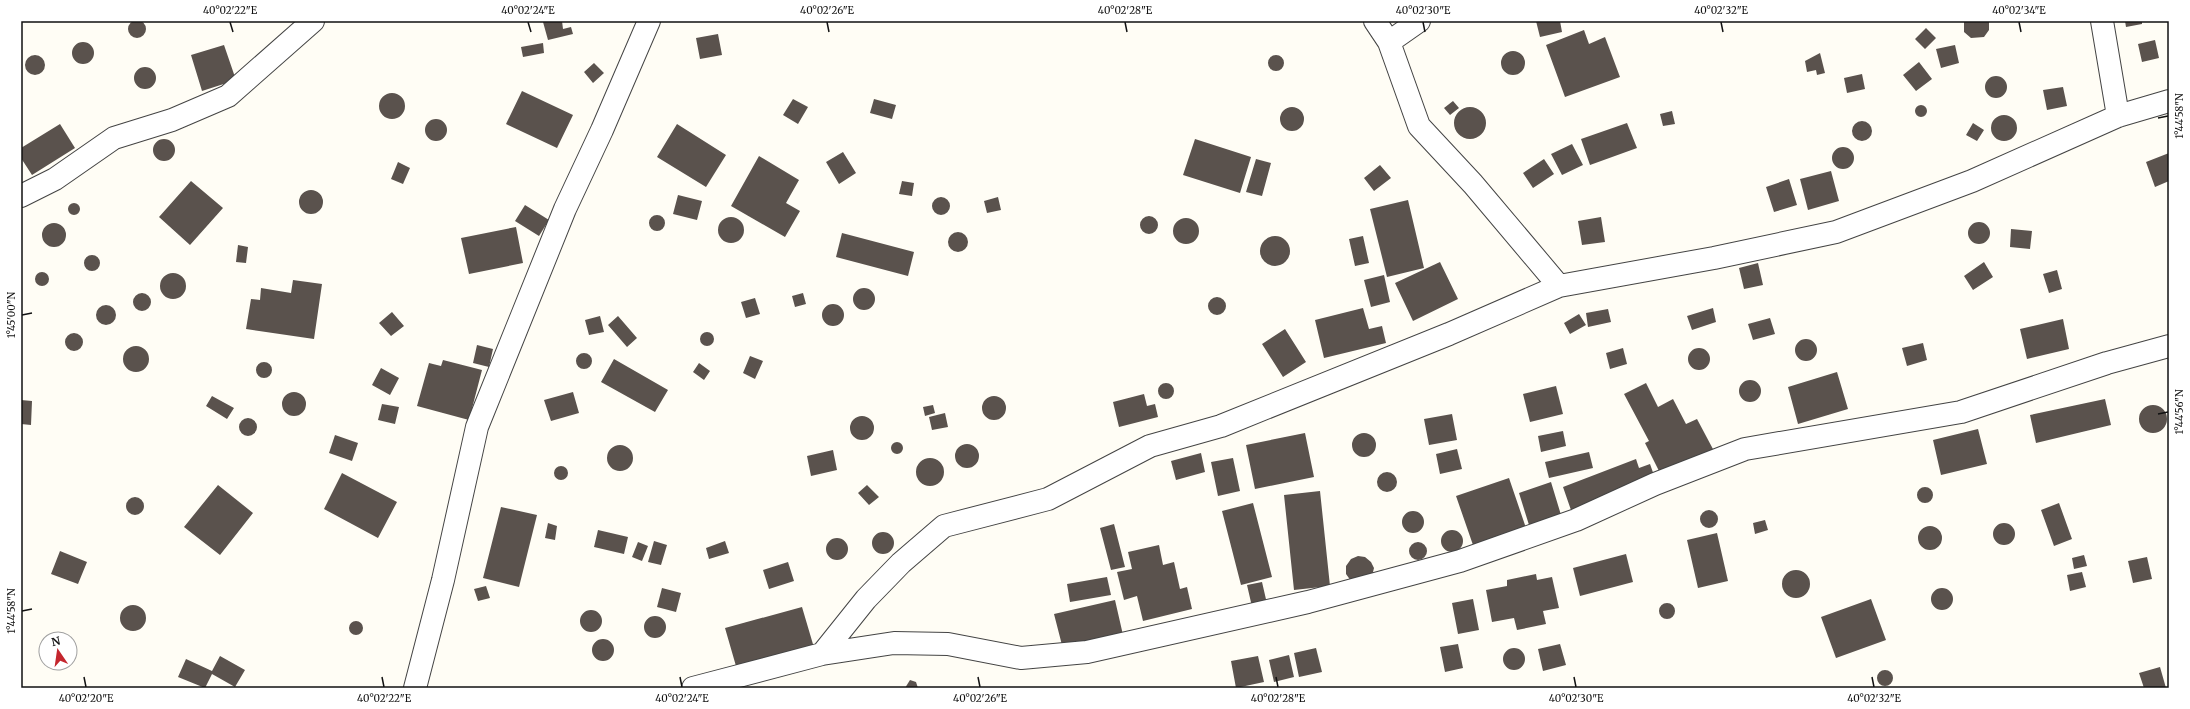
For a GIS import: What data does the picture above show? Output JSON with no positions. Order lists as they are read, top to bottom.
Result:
{
  "north": "top",
  "coordinates": [
    "40°02'22\"E",
    "40°02'24\"E",
    "40°02'26\"E",
    "40°02'28\"E",
    "40°02'30\"E",
    "40°02'32\"E",
    "40°02'34\"E",
    "1°44'58\"N",
    "1°45'00\"N",
    "1°44'56\"N",
    "40°02'20\"E"
  ]
}
